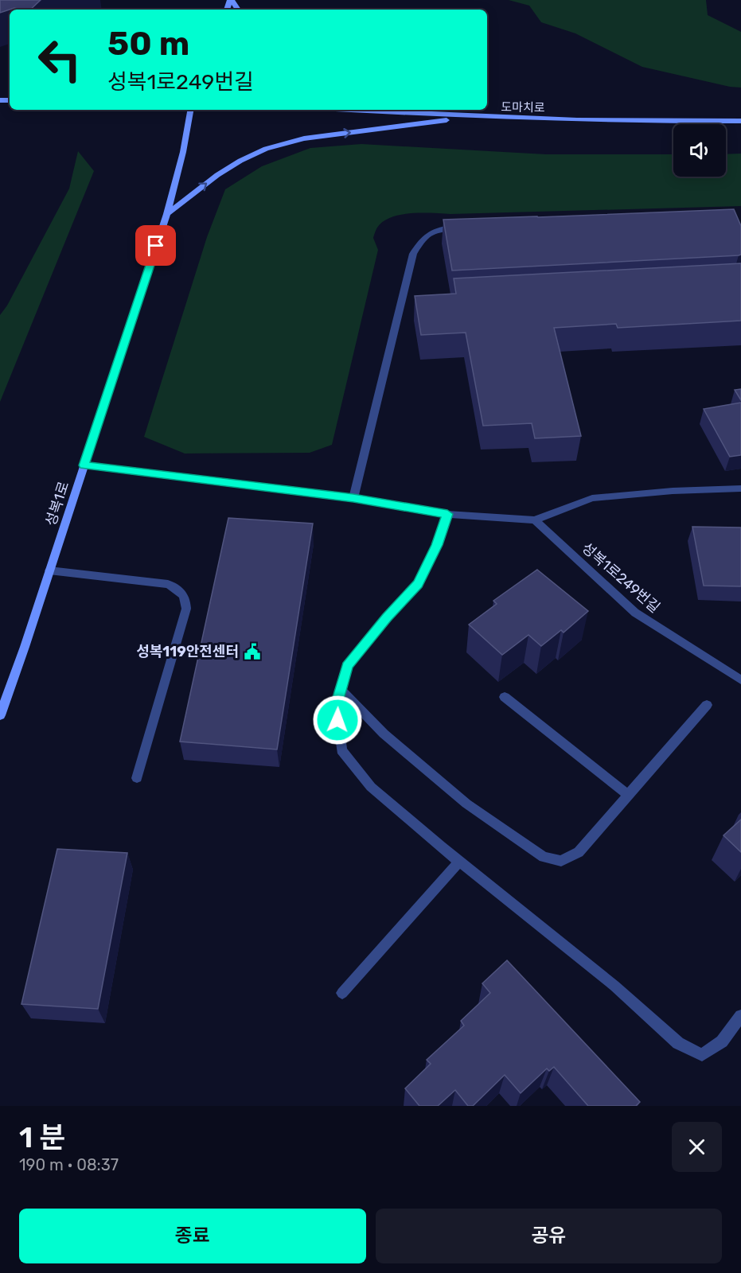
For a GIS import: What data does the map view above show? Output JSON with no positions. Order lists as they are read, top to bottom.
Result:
{
  "streets": {
    "main road": ["도마치로", "성복1로"],
    "street": ["성복1로249번길"]
  },
  "places": {
    "public building": ["성복119안전센터"]
  },
  "page": {
    "turn": ["50 m", "성복1로249번길"],
    "heading": ["1 분", "190 m · 08:37"],
    "buttons": ["종료", "공유"]
  }
}
